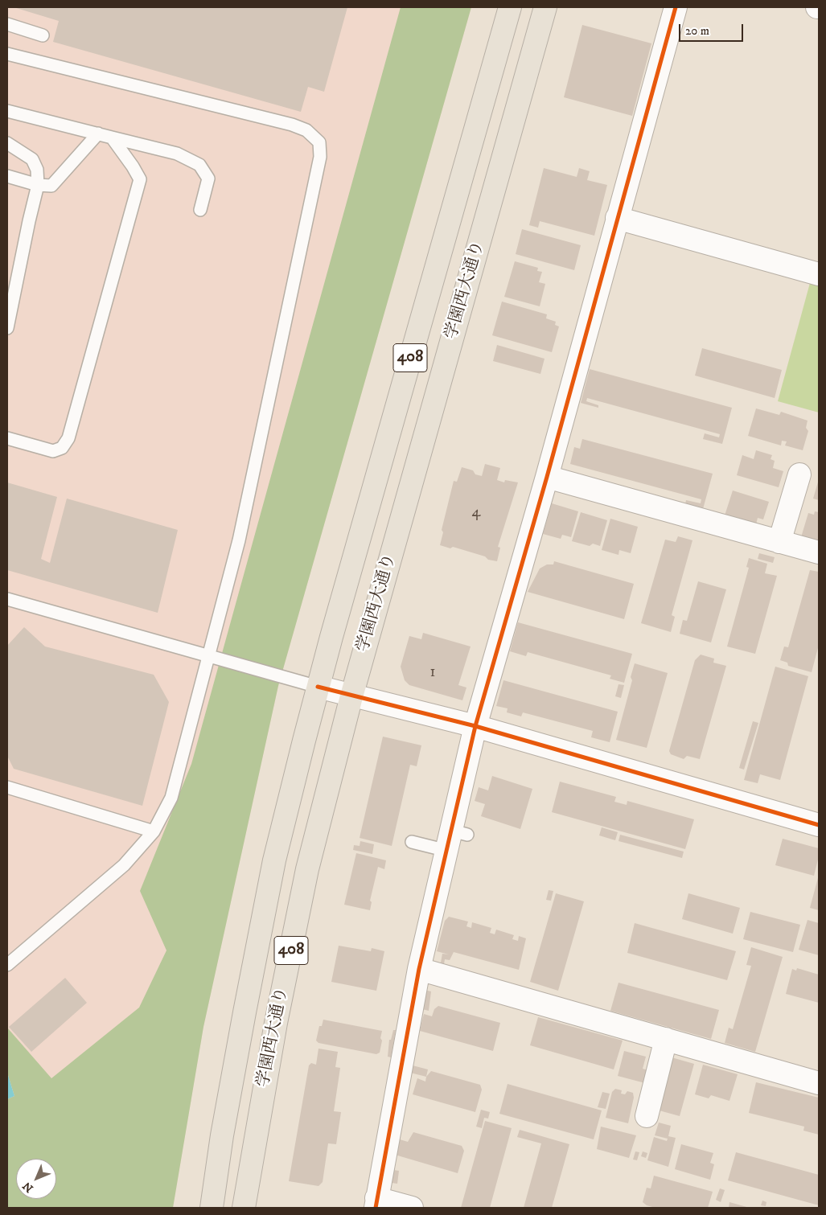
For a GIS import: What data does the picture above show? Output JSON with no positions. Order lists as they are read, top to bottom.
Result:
{
  "streets": {
    "highway": ["学園西大通り", "408"]
  },
  "house_numbers": ["4", "1"],
  "scale_bar": "20 m",
  "north": "bottom left"
}
